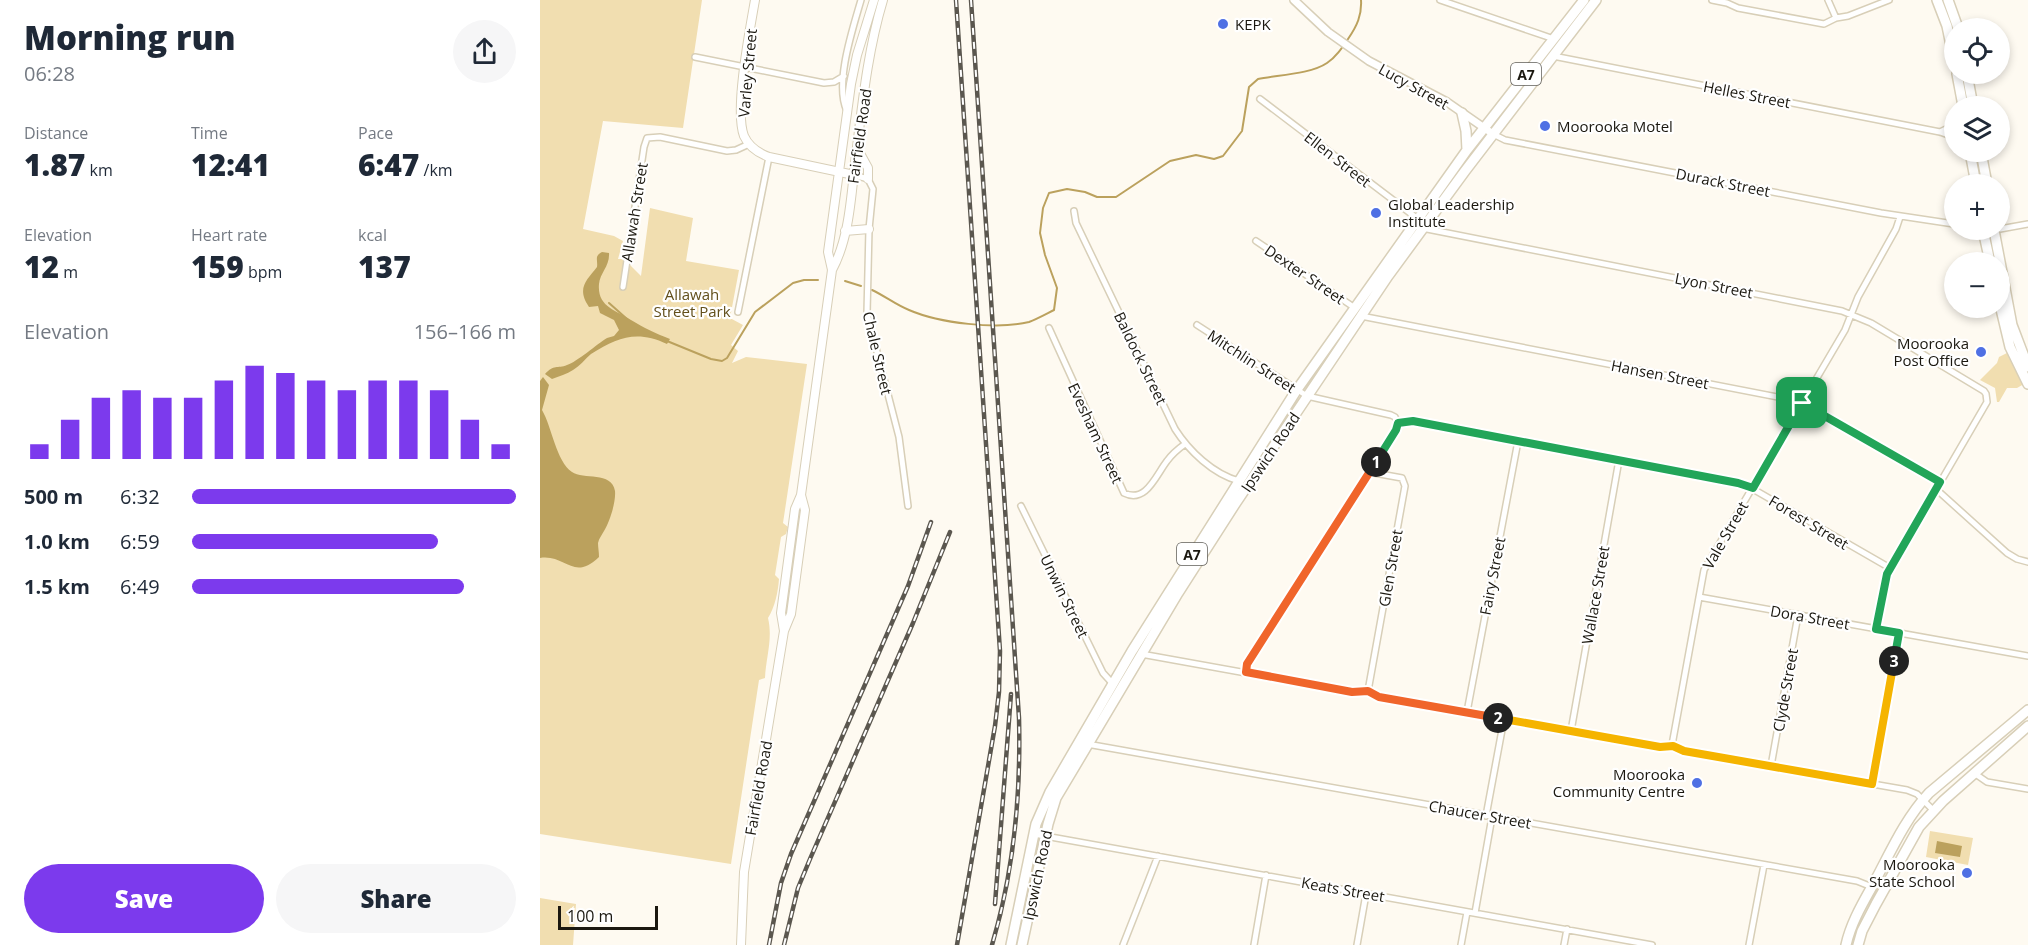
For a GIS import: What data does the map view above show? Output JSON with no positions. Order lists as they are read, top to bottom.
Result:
{
  "streets": {
    "highway": ["A7", "Ipswich Road"],
    "main road": ["Varley Street", "Fairfield Road"],
    "street": [
      "Lucy Street",
      "Helles Street",
      "Ellen Street",
      "Durack Street",
      "Allawah Street",
      "Dexter Street",
      "Lyon Street",
      "Chale Street",
      "Baldock Street",
      "Mitchlin Street",
      "Hansen Street",
      "Evesham Street",
      "Forest Street",
      "Vale Street",
      "Glen Street",
      "Fairy Street",
      "Wallace Street",
      "Unwin Street",
      "Dora Street",
      "Clyde Street",
      "Chaucer Street",
      "Keats Street"
    ]
  },
  "crossings": [
    ["Varley Street", "Allawah Street"],
    ["Lucy Street", "Durack Street"],
    ["Lucy Street", "Ipswich Road"],
    ["Helles Street", "Ipswich Road"],
    ["Ellen Street", "Lyon Street"],
    ["Ellen Street", "Ipswich Road"],
    ["Durack Street", "Ipswich Road"],
    ["Durack Street", "Vale Street"],
    ["Dexter Street", "Ipswich Road"],
    ["Lyon Street", "Hansen Street"],
    ["Lyon Street", "Ipswich Road"],
    ["Lyon Street", "Vale Street"],
    ["Baldock Street", "Evesham Street"],
    ["Baldock Street", "Ipswich Road"],
    ["Mitchlin Street", "Ipswich Road"],
    ["Mitchlin Street", "Forest Street"],
    ["Hansen Street", "Ipswich Road"],
    ["Hansen Street", "Vale Street"],
    ["Ipswich Road", "Forest Street"],
    ["Ipswich Road", "Unwin Street"],
    ["Ipswich Road", "Chaucer Street"],
    ["Ipswich Road", "Keats Street"],
    ["Forest Street", "Vale Street"],
    ["Forest Street", "Fairy Street"],
    ["Forest Street", "Wallace Street"],
    ["Vale Street", "Dora Street"],
    ["Dora Street", "Clyde Street"]
  ],
  "parks": ["Allawah Street Park"],
  "places": [
    "KEPK",
    "Moorooka Motel",
    "Global Leadership Institute",
    "Moorooka Post Office",
    "Moorooka Community Centre",
    "Moorooka State School"
  ],
  "scale_bar": "100 m",
  "page": {
    "heading": ["Morning run", "06:28"],
    "map_buttons": ["+", "−"],
    "stats": [
      ["Distance", "1.87 km"],
      ["Time", "12:41"],
      ["Pace", "6:47 /km"],
      ["Elevation", "12 m"],
      ["Heart rate", "159 bpm"],
      ["kcal", "137"]
    ],
    "chart": ["Elevation", "156–166 m"],
    "pins": ["1", "3", "2"],
    "list": [
      {
        "name": "500 m",
        "note": "6:32"
      },
      {
        "name": "1.0 km",
        "note": "6:59"
      },
      {
        "name": "1.5 km",
        "note": "6:49"
      }
    ],
    "buttons": ["Save", "Share"],
    "scale": "100 m"
  }
}
